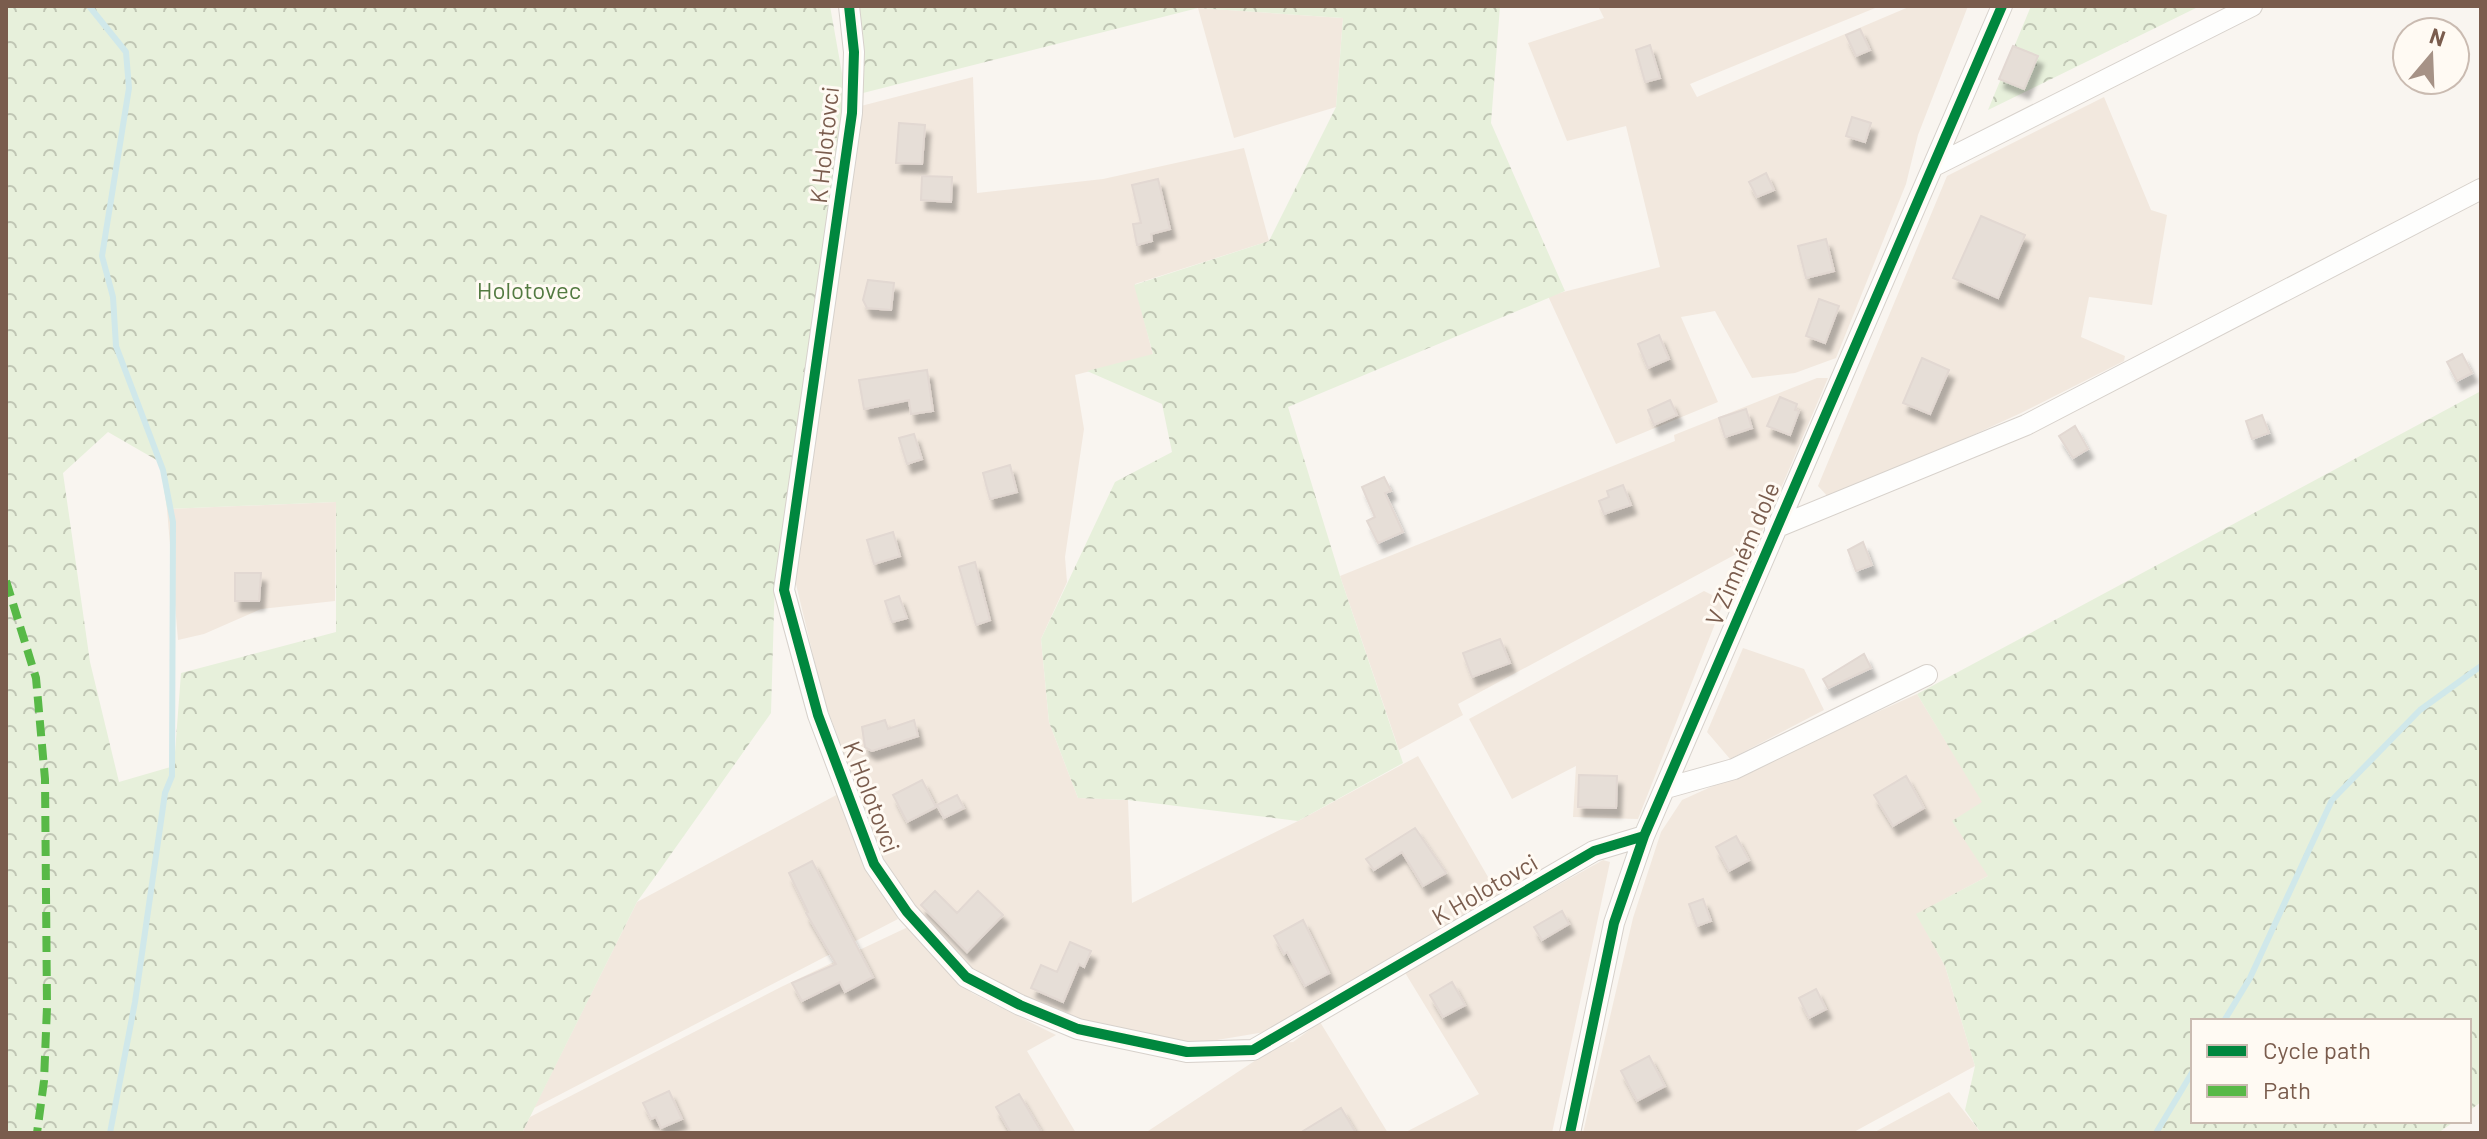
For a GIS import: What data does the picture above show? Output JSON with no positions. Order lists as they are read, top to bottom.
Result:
{
  "streets": {
    "street": ["K Holotovci", "V Zimném dole"]
  },
  "crossings": [
    ["K Holotovci", "V Zimném dole"]
  ],
  "parks": ["Holotovec"],
  "legend": ["Cycle path", "Path"],
  "north": "top"
}
